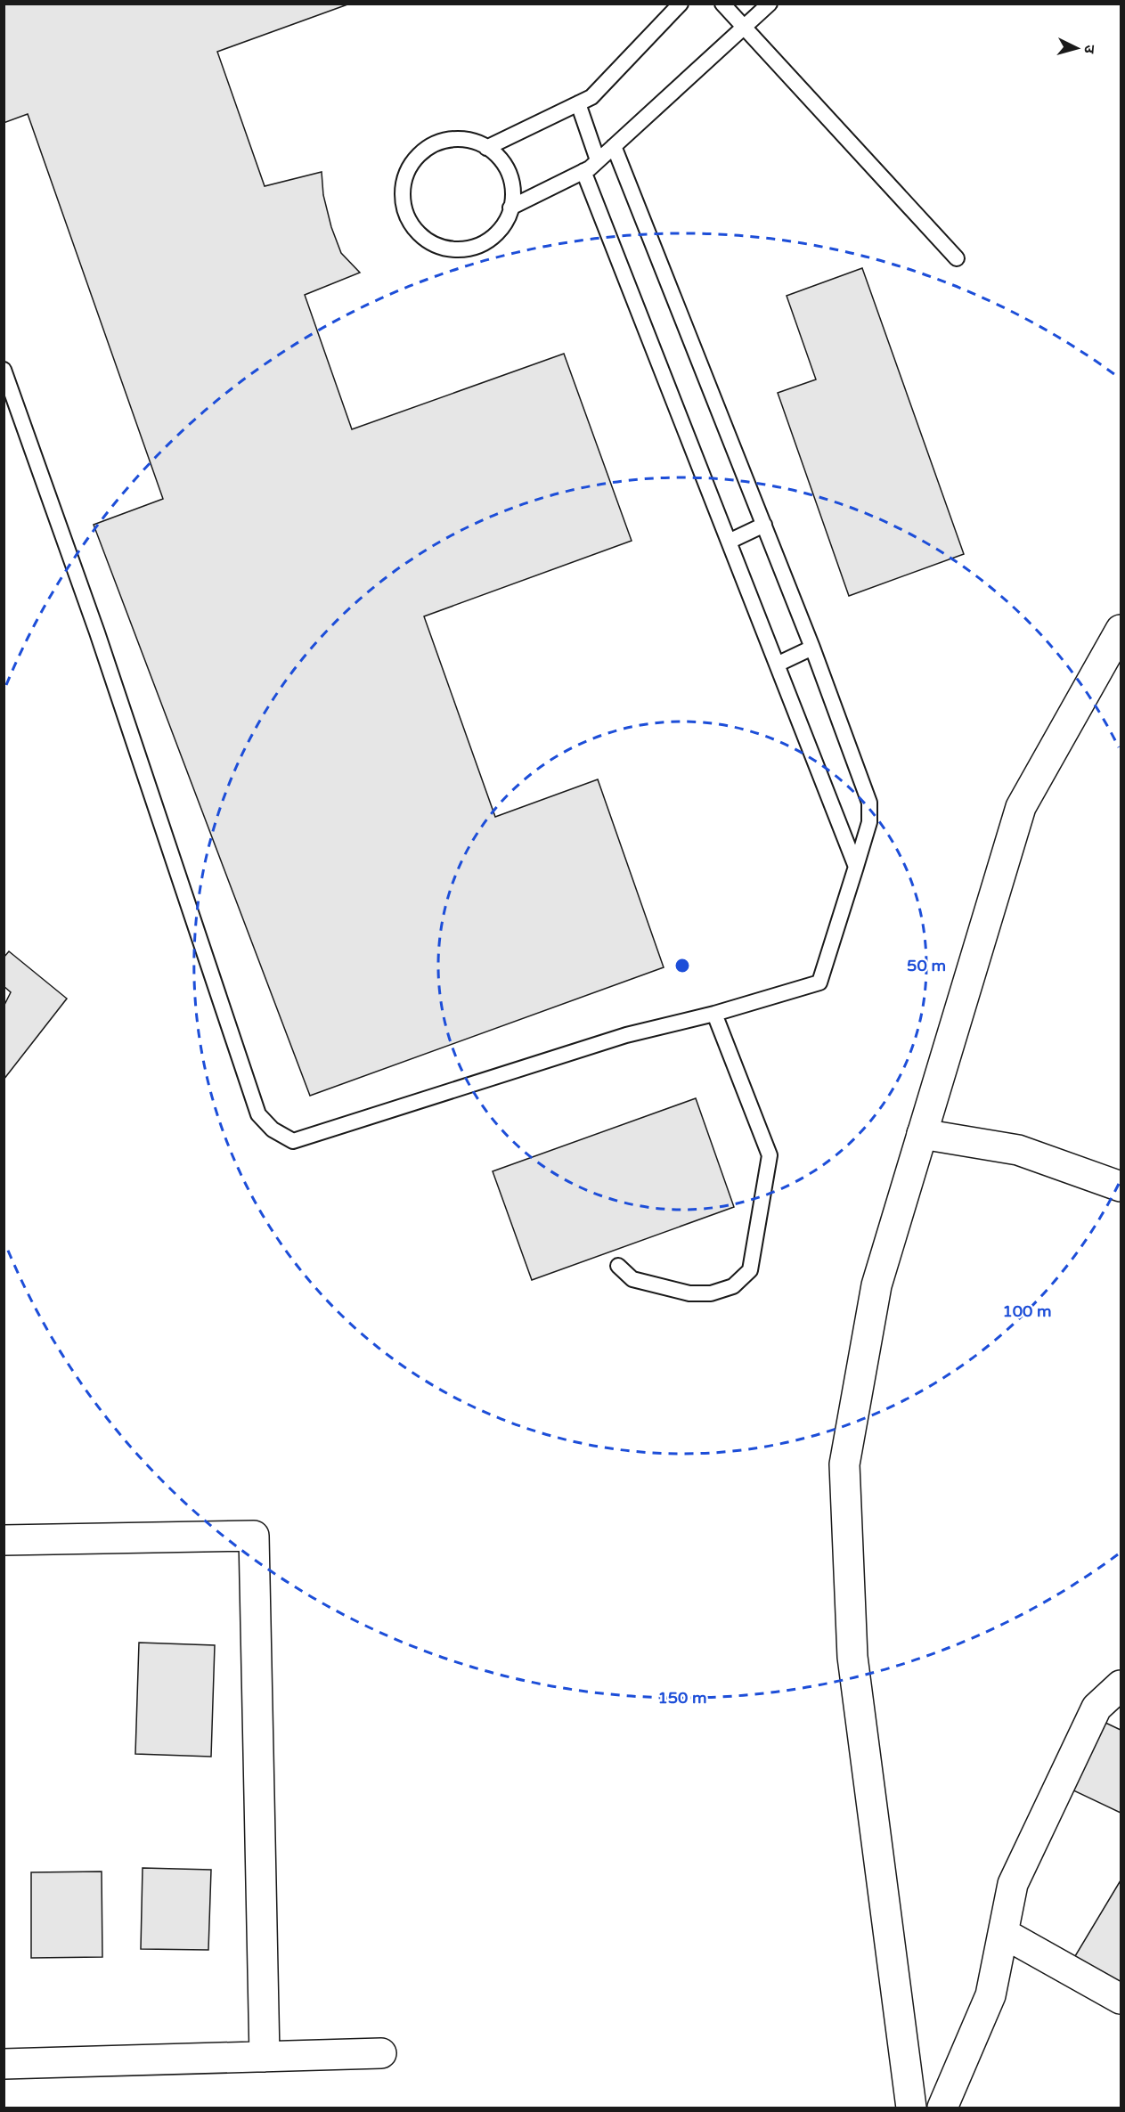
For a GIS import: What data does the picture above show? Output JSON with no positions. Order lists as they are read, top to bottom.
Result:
{
  "north": "right",
  "rings": ["50 m", "100 m", "150 m"]
}
